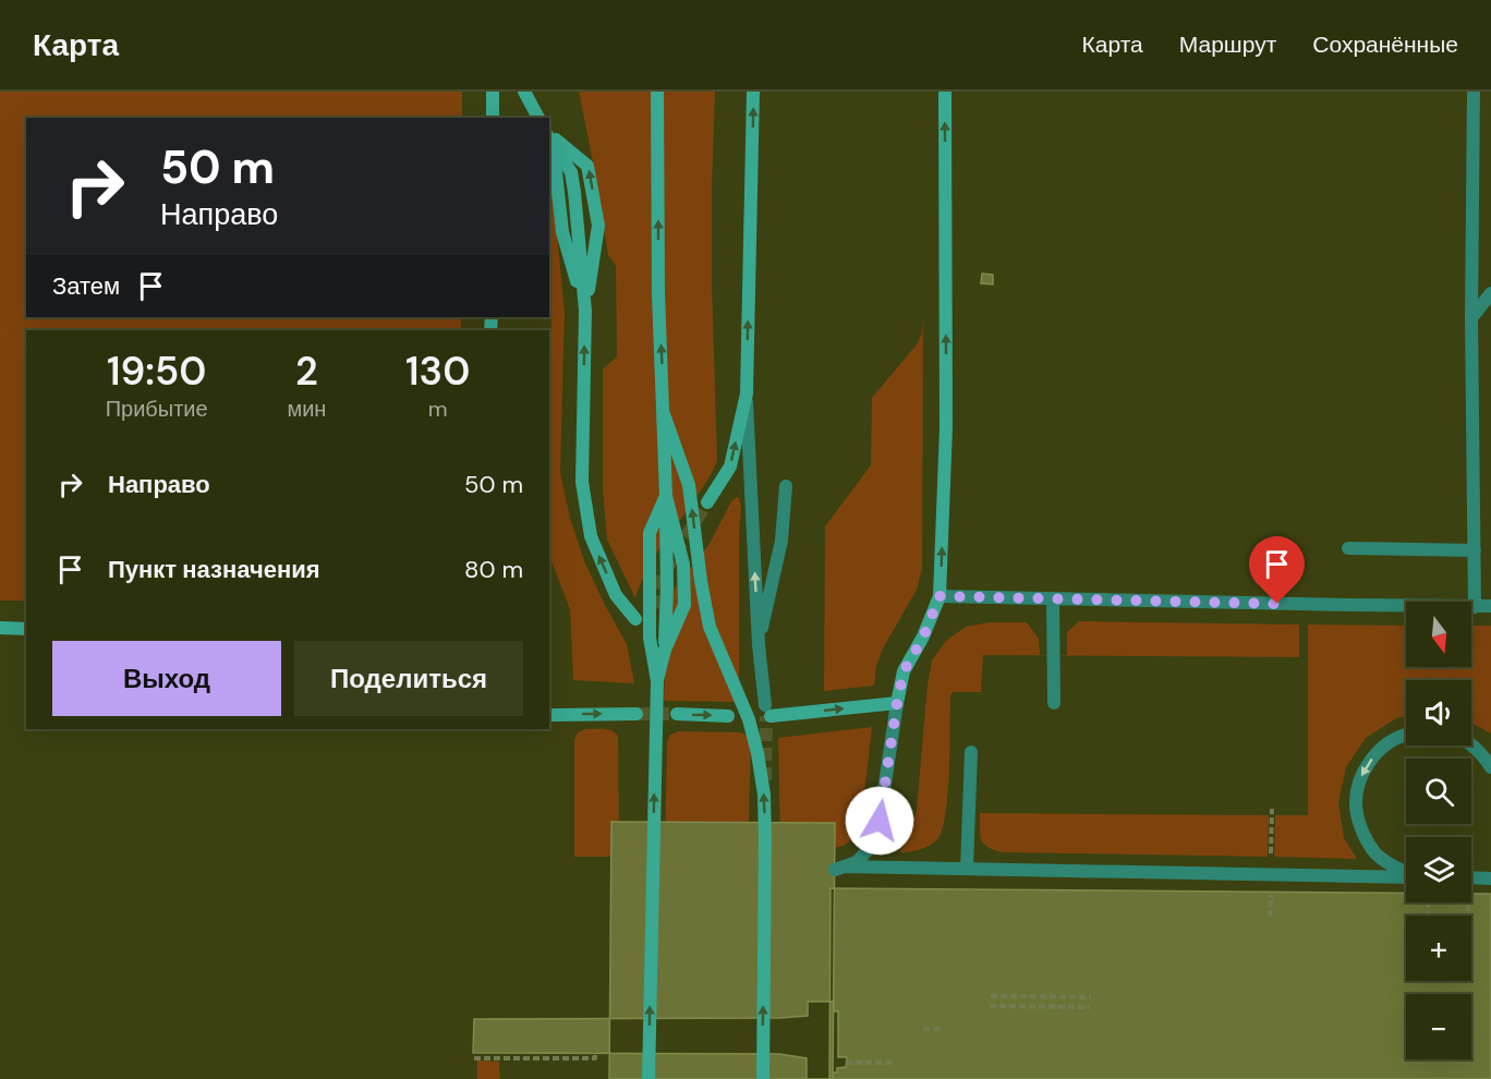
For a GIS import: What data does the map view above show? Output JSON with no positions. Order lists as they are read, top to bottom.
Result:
{
  "north": "bottom",
  "page": {
    "header": "Карта",
    "nav": ["Карта", "Маршрут", "Сохранённые"],
    "turn": ["50 m", "Направо"],
    "then": "Затем",
    "eta": [
      "19:50",
      "Прибытие",
      "2",
      "мин",
      "130",
      "m"
    ],
    "list": [
      {
        "name": "Направо",
        "value": "50 m"
      },
      {
        "name": "Пункт назначения",
        "value": "80 m"
      }
    ],
    "map_buttons": ["+", "−"],
    "buttons": ["Выход", "Поделиться"]
  }
}
